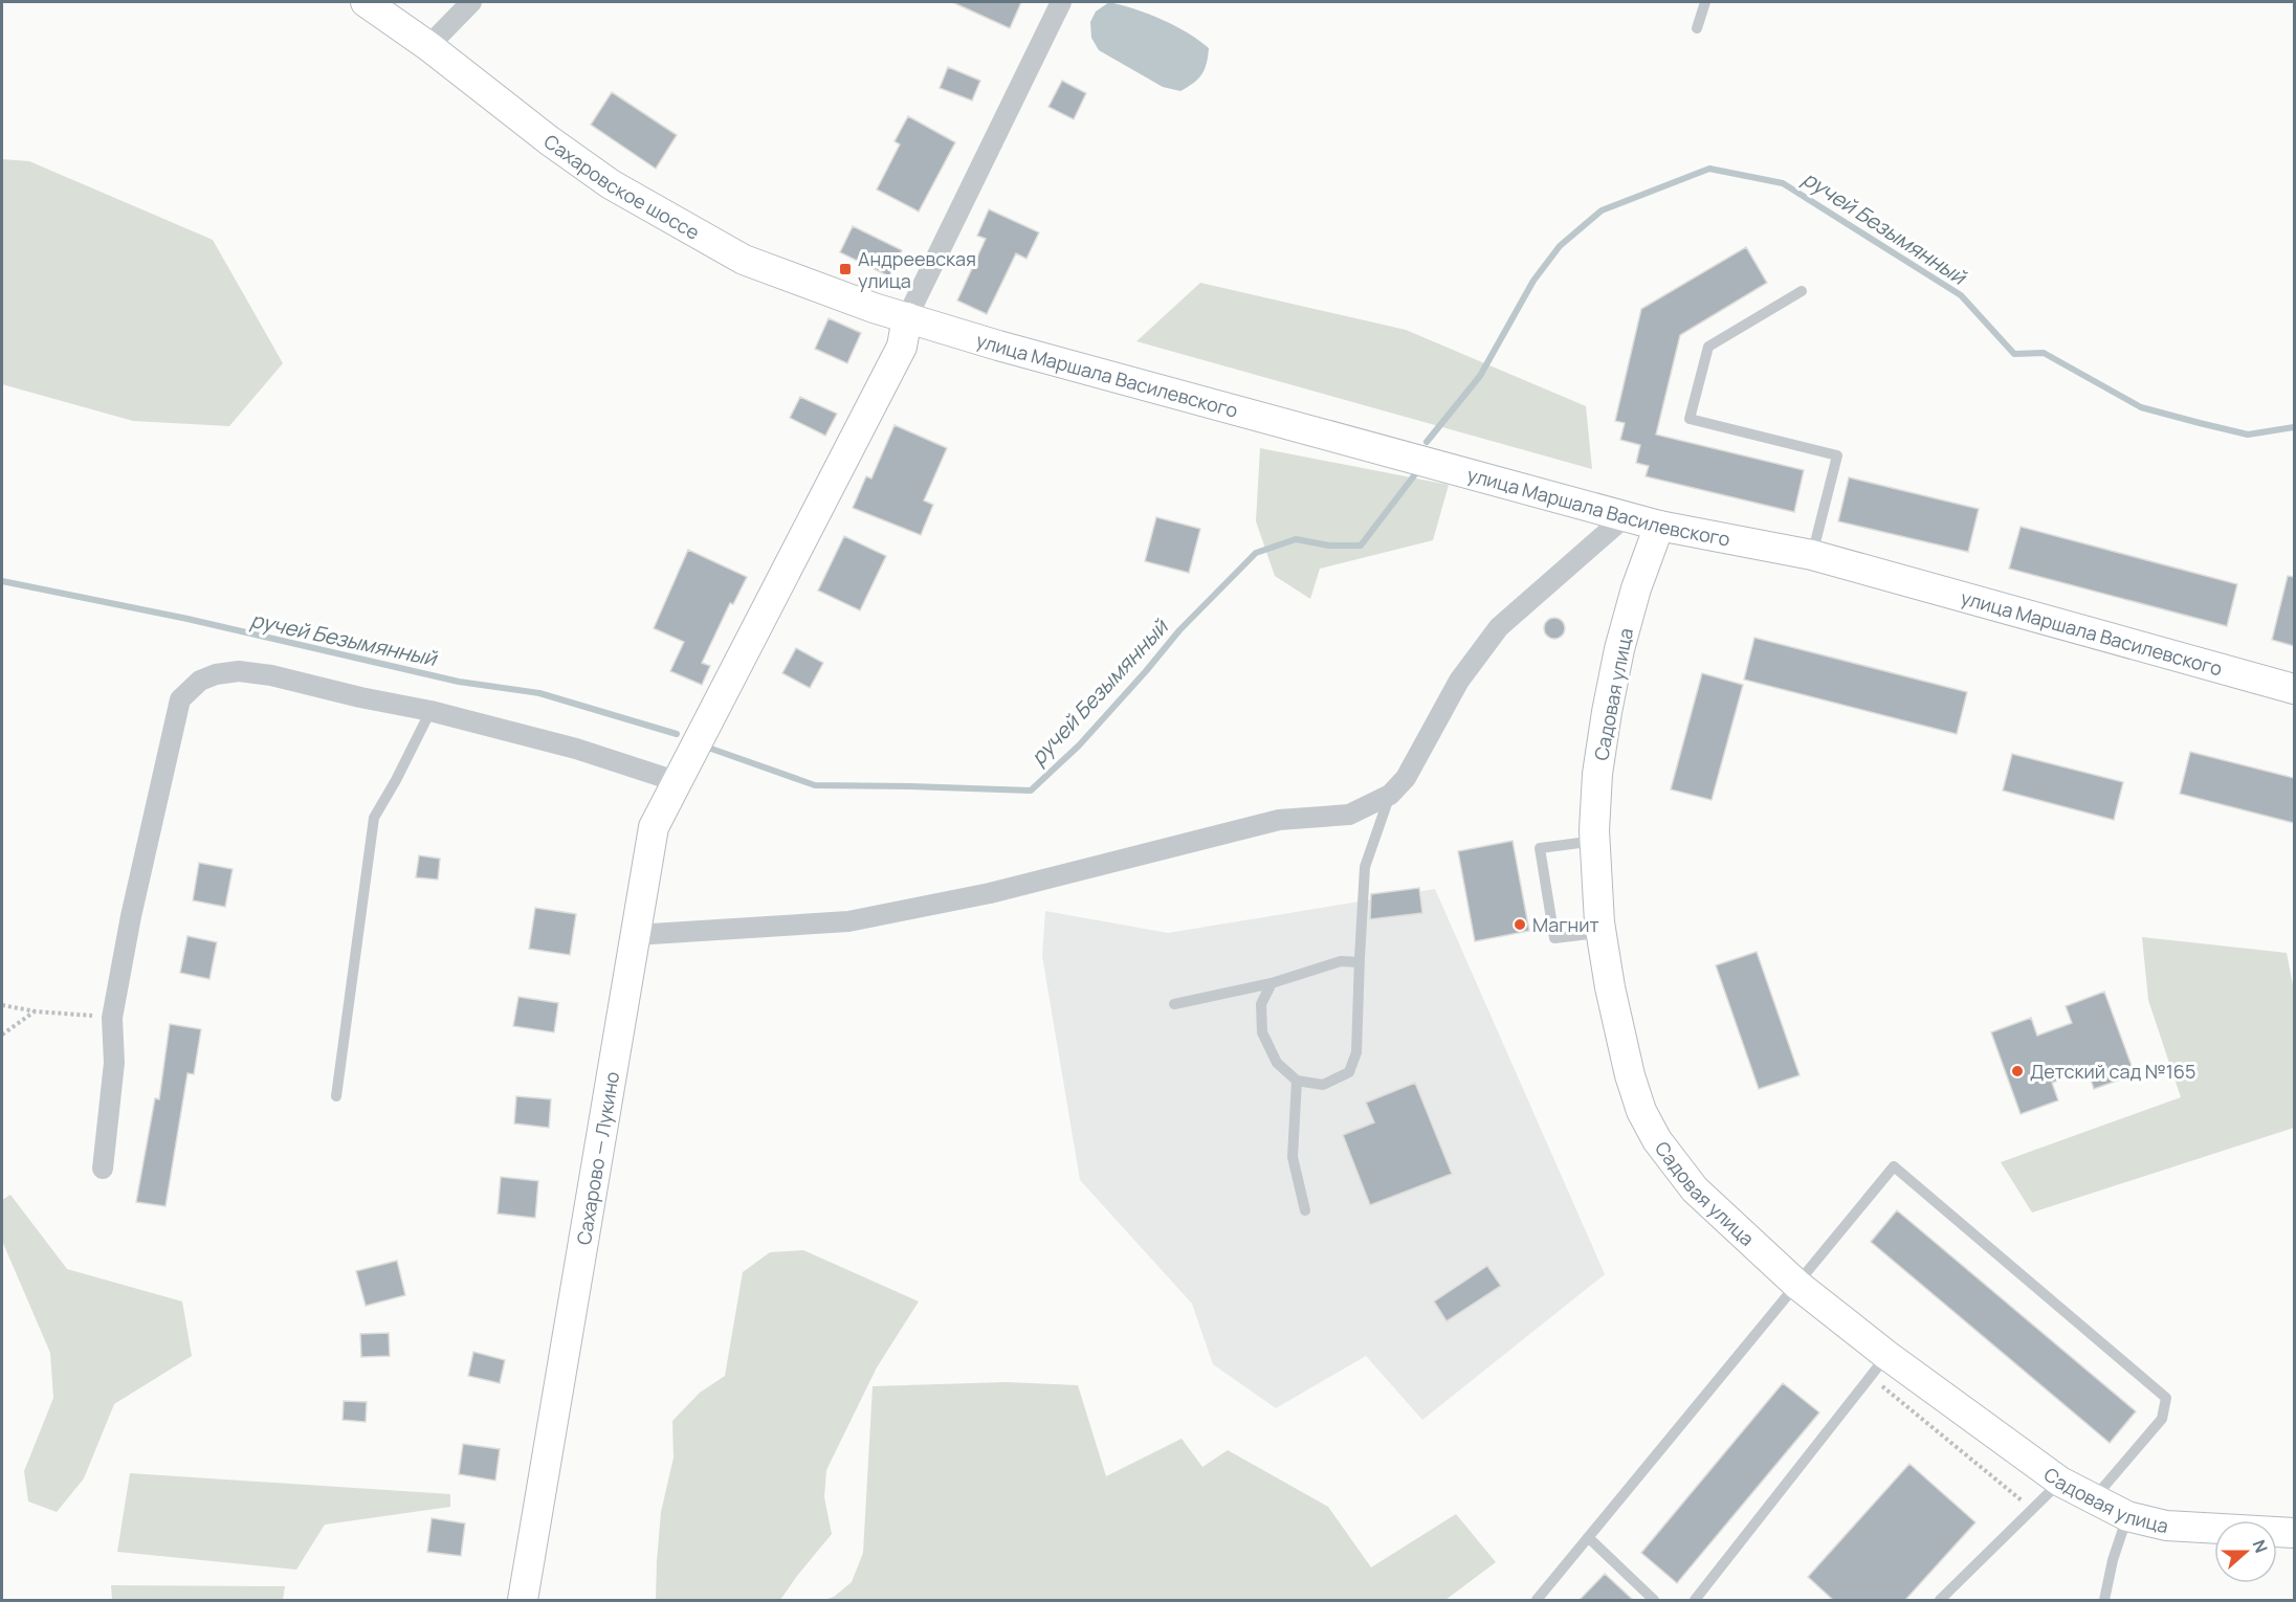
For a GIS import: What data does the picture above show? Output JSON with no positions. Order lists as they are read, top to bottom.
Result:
{
  "streets": {
    "street": [
      "Сахаровское шоссе",
      "улица Маршала Василевского",
      "Садовая улица",
      "Сахарово — Лукино"
    ]
  },
  "crossings": [
    ["Сахаровское шоссе", "улица Маршала Василевского"],
    ["Сахаровское шоссе", "Сахарово — Лукино"],
    ["улица Маршала Василевского", "Садовая улица"],
    ["улица Маршала Василевского", "Сахарово — Лукино"]
  ],
  "water": ["ручей Безымянный"],
  "places": {
    "transit": ["Андреевская улица"],
    "other": ["Магнит", "Детский сад №165"]
  },
  "north": "right"
}
